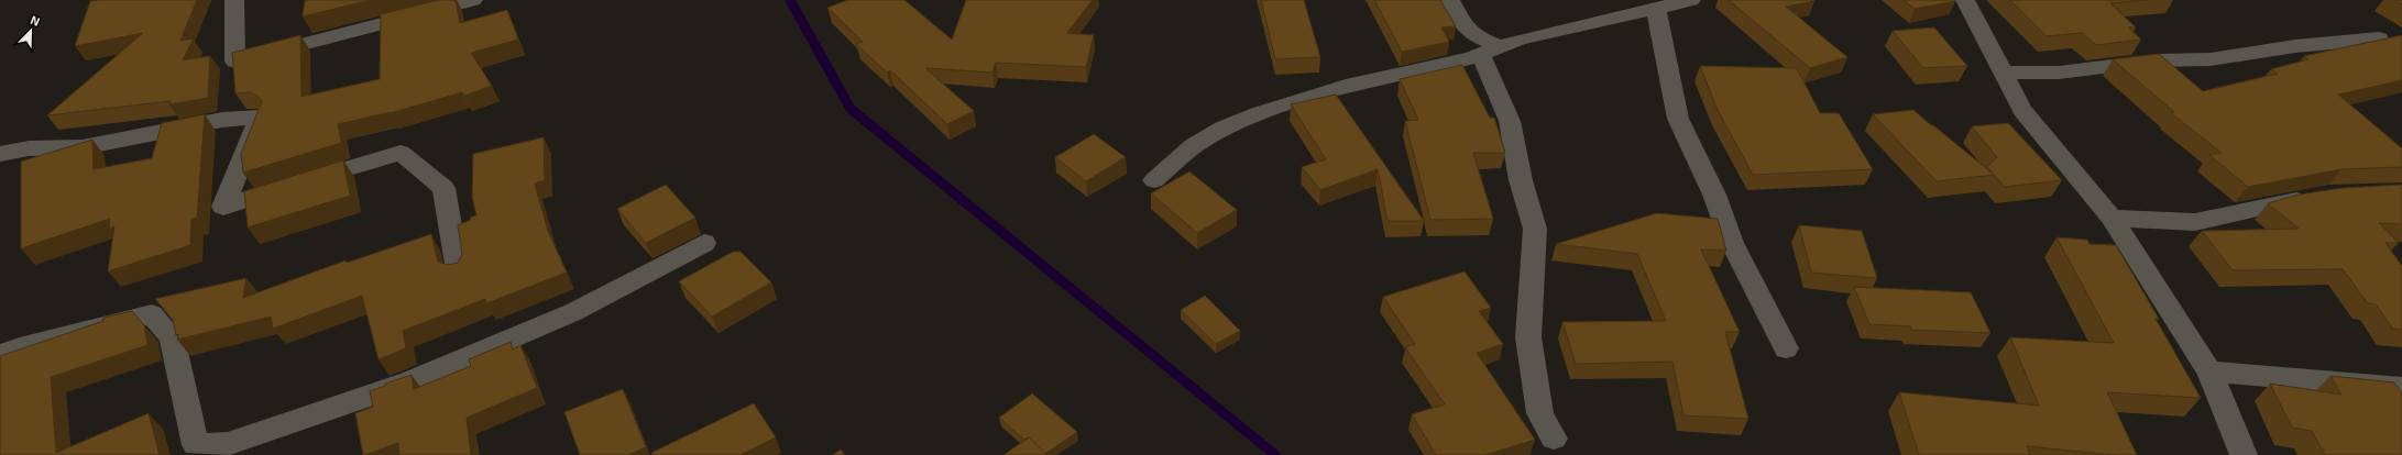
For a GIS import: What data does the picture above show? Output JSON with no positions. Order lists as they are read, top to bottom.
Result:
{
  "north": "top right"
}
